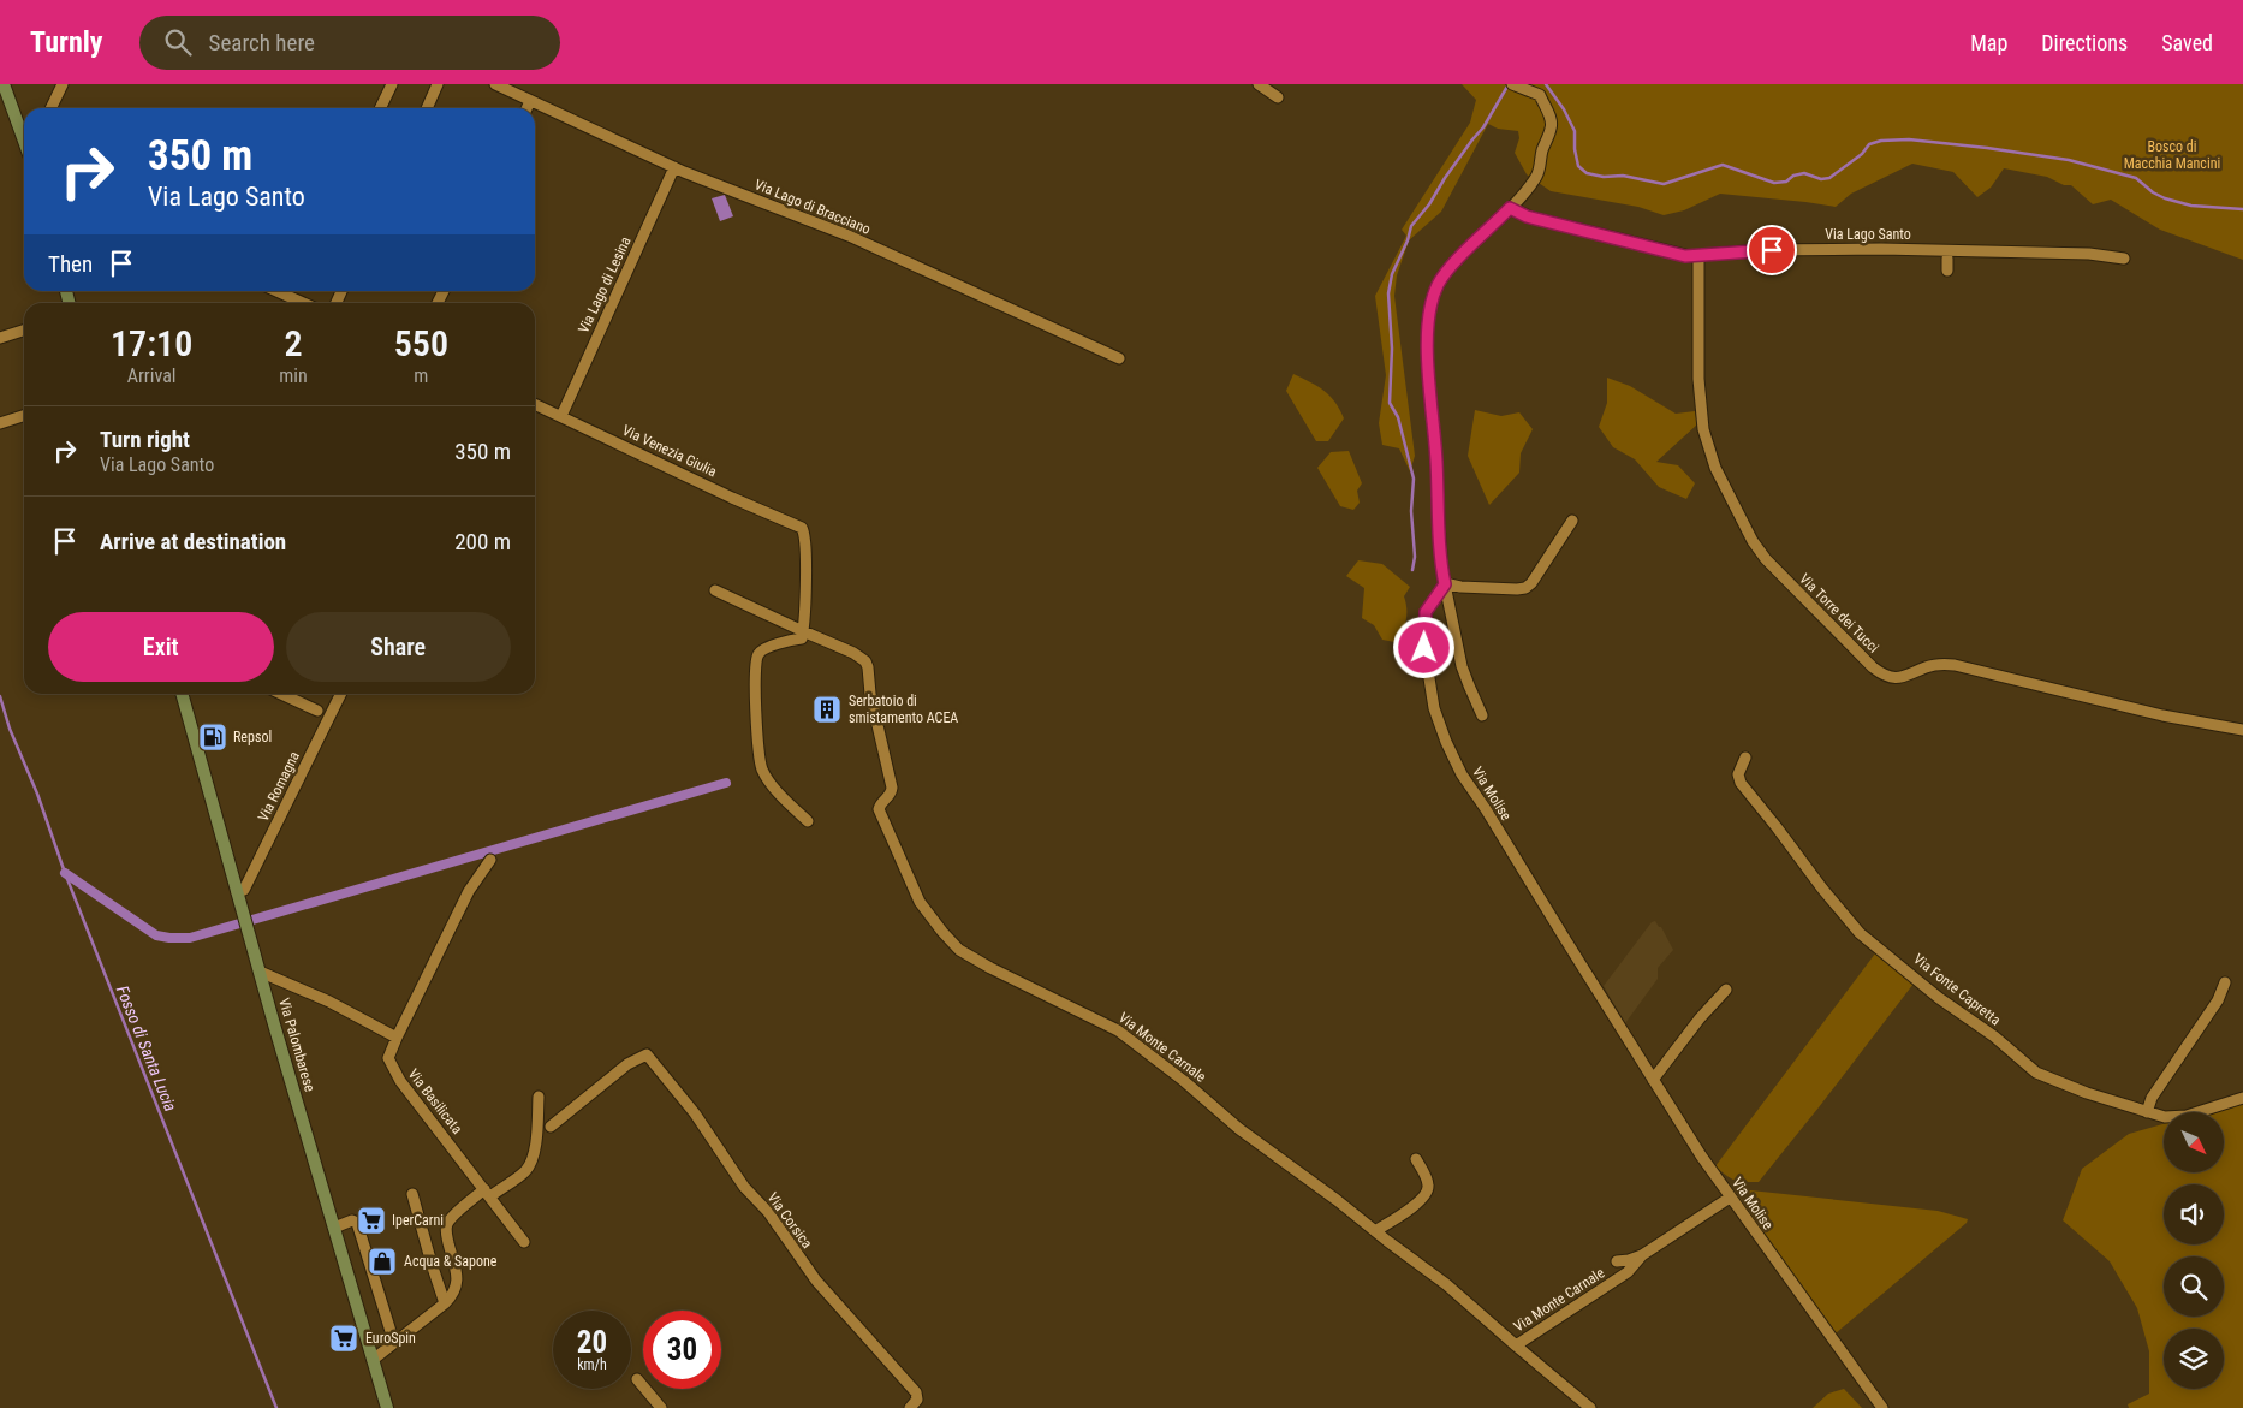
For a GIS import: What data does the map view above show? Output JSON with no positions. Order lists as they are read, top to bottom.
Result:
{
  "streets": {
    "main road": ["Via Palombarese"],
    "street": [
      "Via Lago di Bracciano",
      "Via Lago Santo",
      "Via Lago di Lesina",
      "Via Venezia Giulia",
      "Via Torre dei Tucci",
      "Via Romagna",
      "Via Molise",
      "Via Fonte Capretta",
      "Via Monte Carnale",
      "Via Basilicata",
      "Via Corsica"
    ]
  },
  "crossings": [
    ["Via Lago di Bracciano", "Via Lago di Lesina"],
    ["Via Lago Santo", "Via Torre dei Tucci"],
    ["Via Lago di Lesina", "Via Venezia Giulia"],
    ["Via Venezia Giulia", "Via Monte Carnale"],
    ["Via Romagna", "Via Palombarese"],
    ["Via Molise", "Via Monte Carnale"]
  ],
  "water": ["Fosso di Santa Lucia"],
  "parks": ["Bosco di Macchia Mancini"],
  "places": {
    "building": ["Serbatoio di smistamento ACEA"],
    "fuel station": ["Repsol"],
    "supermarket": ["IperCarni", "EuroSpin"],
    "shop": ["Acqua & Sapone"]
  },
  "north": "bottom right",
  "page": {
    "header": "Turnly",
    "search": "Search here",
    "nav": ["Map", "Directions", "Saved"],
    "turn": ["350 m", "Via Lago Santo"],
    "then": "Then",
    "eta": [
      "17:10",
      "Arrival",
      "2",
      "min",
      "550",
      "m"
    ],
    "list": [
      {
        "name": "Turn right",
        "note": "Via Lago Santo",
        "value": "350 m"
      },
      {
        "name": "Arrive at destination",
        "value": "200 m"
      }
    ],
    "buttons": ["Exit", "Share"],
    "speed": "20 km/h",
    "limit": "30"
  }
}
